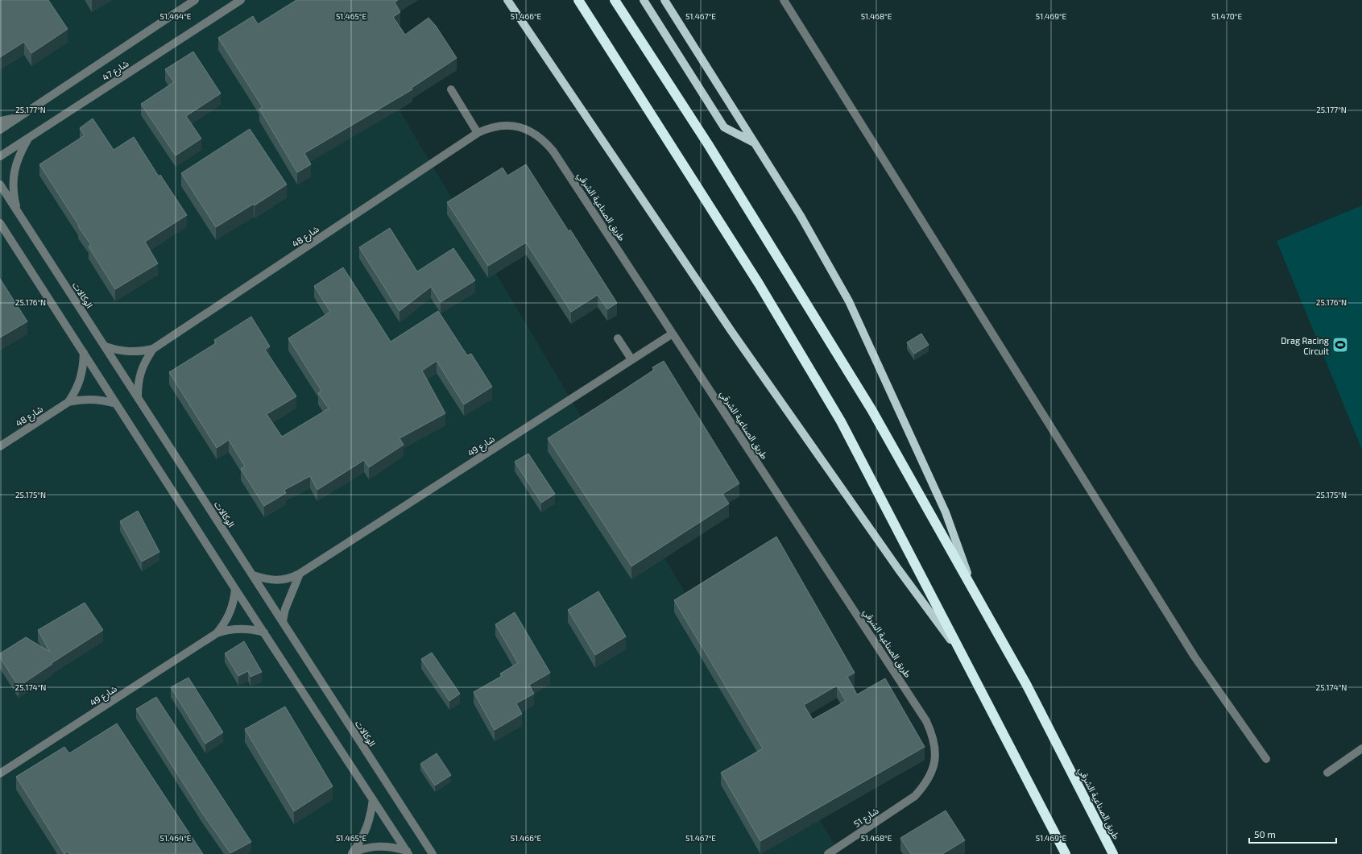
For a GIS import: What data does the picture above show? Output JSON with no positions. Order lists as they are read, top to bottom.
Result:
{
  "streets": {
    "highway": ["طريق الصناعية الشرقي"],
    "street": [
      "شارع 47",
      "شارع 48",
      "الوكالات",
      "شارع 49",
      "شارع 51"
    ]
  },
  "crossings": [
    ["طريق الصناعية الشرقي", "شارع 48"],
    ["طريق الصناعية الشرقي", "شارع 49"],
    ["طريق الصناعية الشرقي", "شارع 51"],
    ["شارع 48", "الوكالات"],
    ["الوكالات", "شارع 49"]
  ],
  "places": {
    "sports": ["Drag Racing Circuit"]
  },
  "scale_bar": "50 m",
  "coordinates": [
    "51.464°E",
    "51.465°E",
    "51.466°E",
    "51.467°E",
    "51.468°E",
    "51.469°E",
    "51.470°E",
    "25.177°N",
    "25.176°N",
    "25.175°N",
    "25.174°N"
  ]
}
